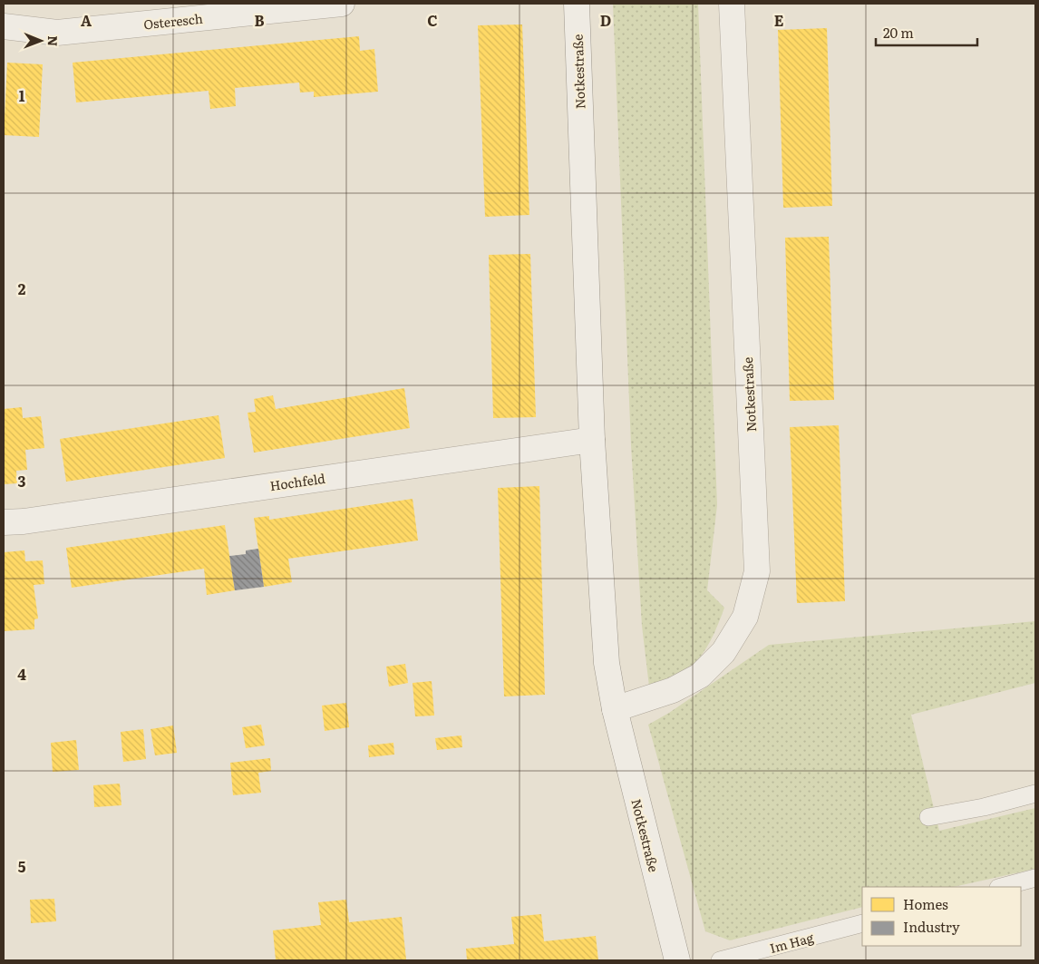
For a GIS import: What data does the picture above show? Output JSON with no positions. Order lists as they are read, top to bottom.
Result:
{
  "streets": {
    "street": ["Osteresch", "Notkestraße", "Hochfeld"],
    "lane": ["Im Hag"]
  },
  "crossings": [
    ["Notkestraße", "Hochfeld"]
  ],
  "legend": ["Homes", "Industry"],
  "scale_bar": "20 m",
  "north": "right",
  "grid": {
    "columns": [
      "A",
      "B",
      "C",
      "D",
      "E"
    ],
    "rows": [
      "1",
      "2",
      "3",
      "4",
      "5"
    ]
  }
}
